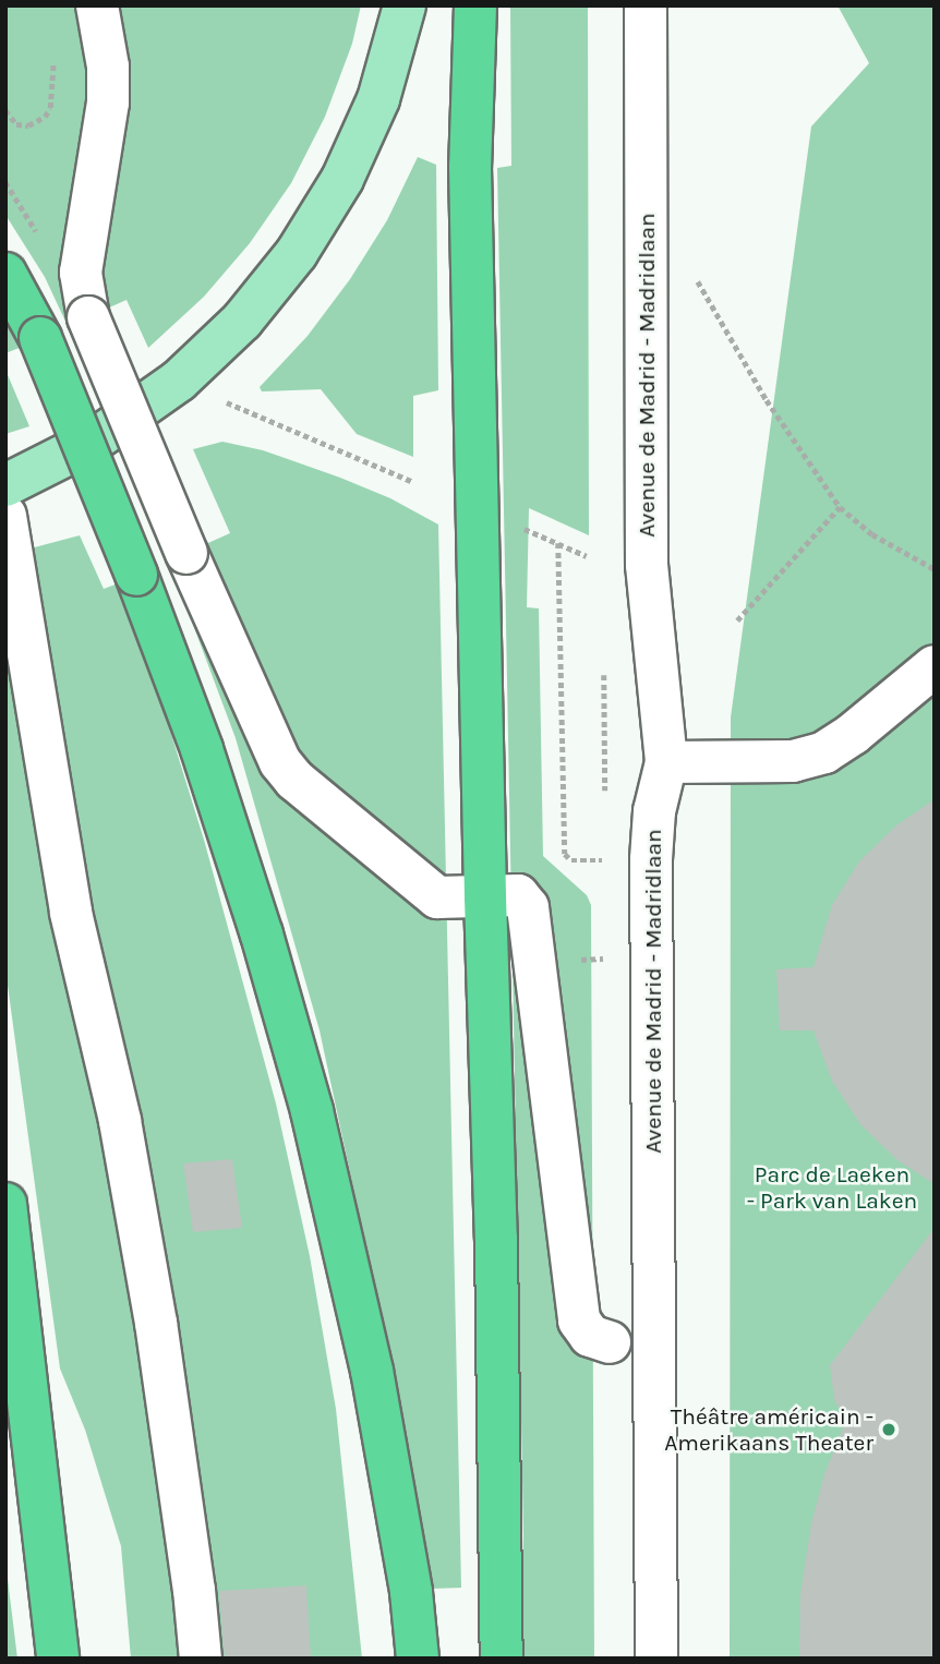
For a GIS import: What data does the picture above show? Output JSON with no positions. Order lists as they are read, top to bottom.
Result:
{
  "streets": {
    "street": ["Avenue de Madrid - Madridlaan"]
  },
  "parks": ["Parc de Laeken - Park van Laken"],
  "places": ["Théâtre américain - Amerikaans Theater"]
}
